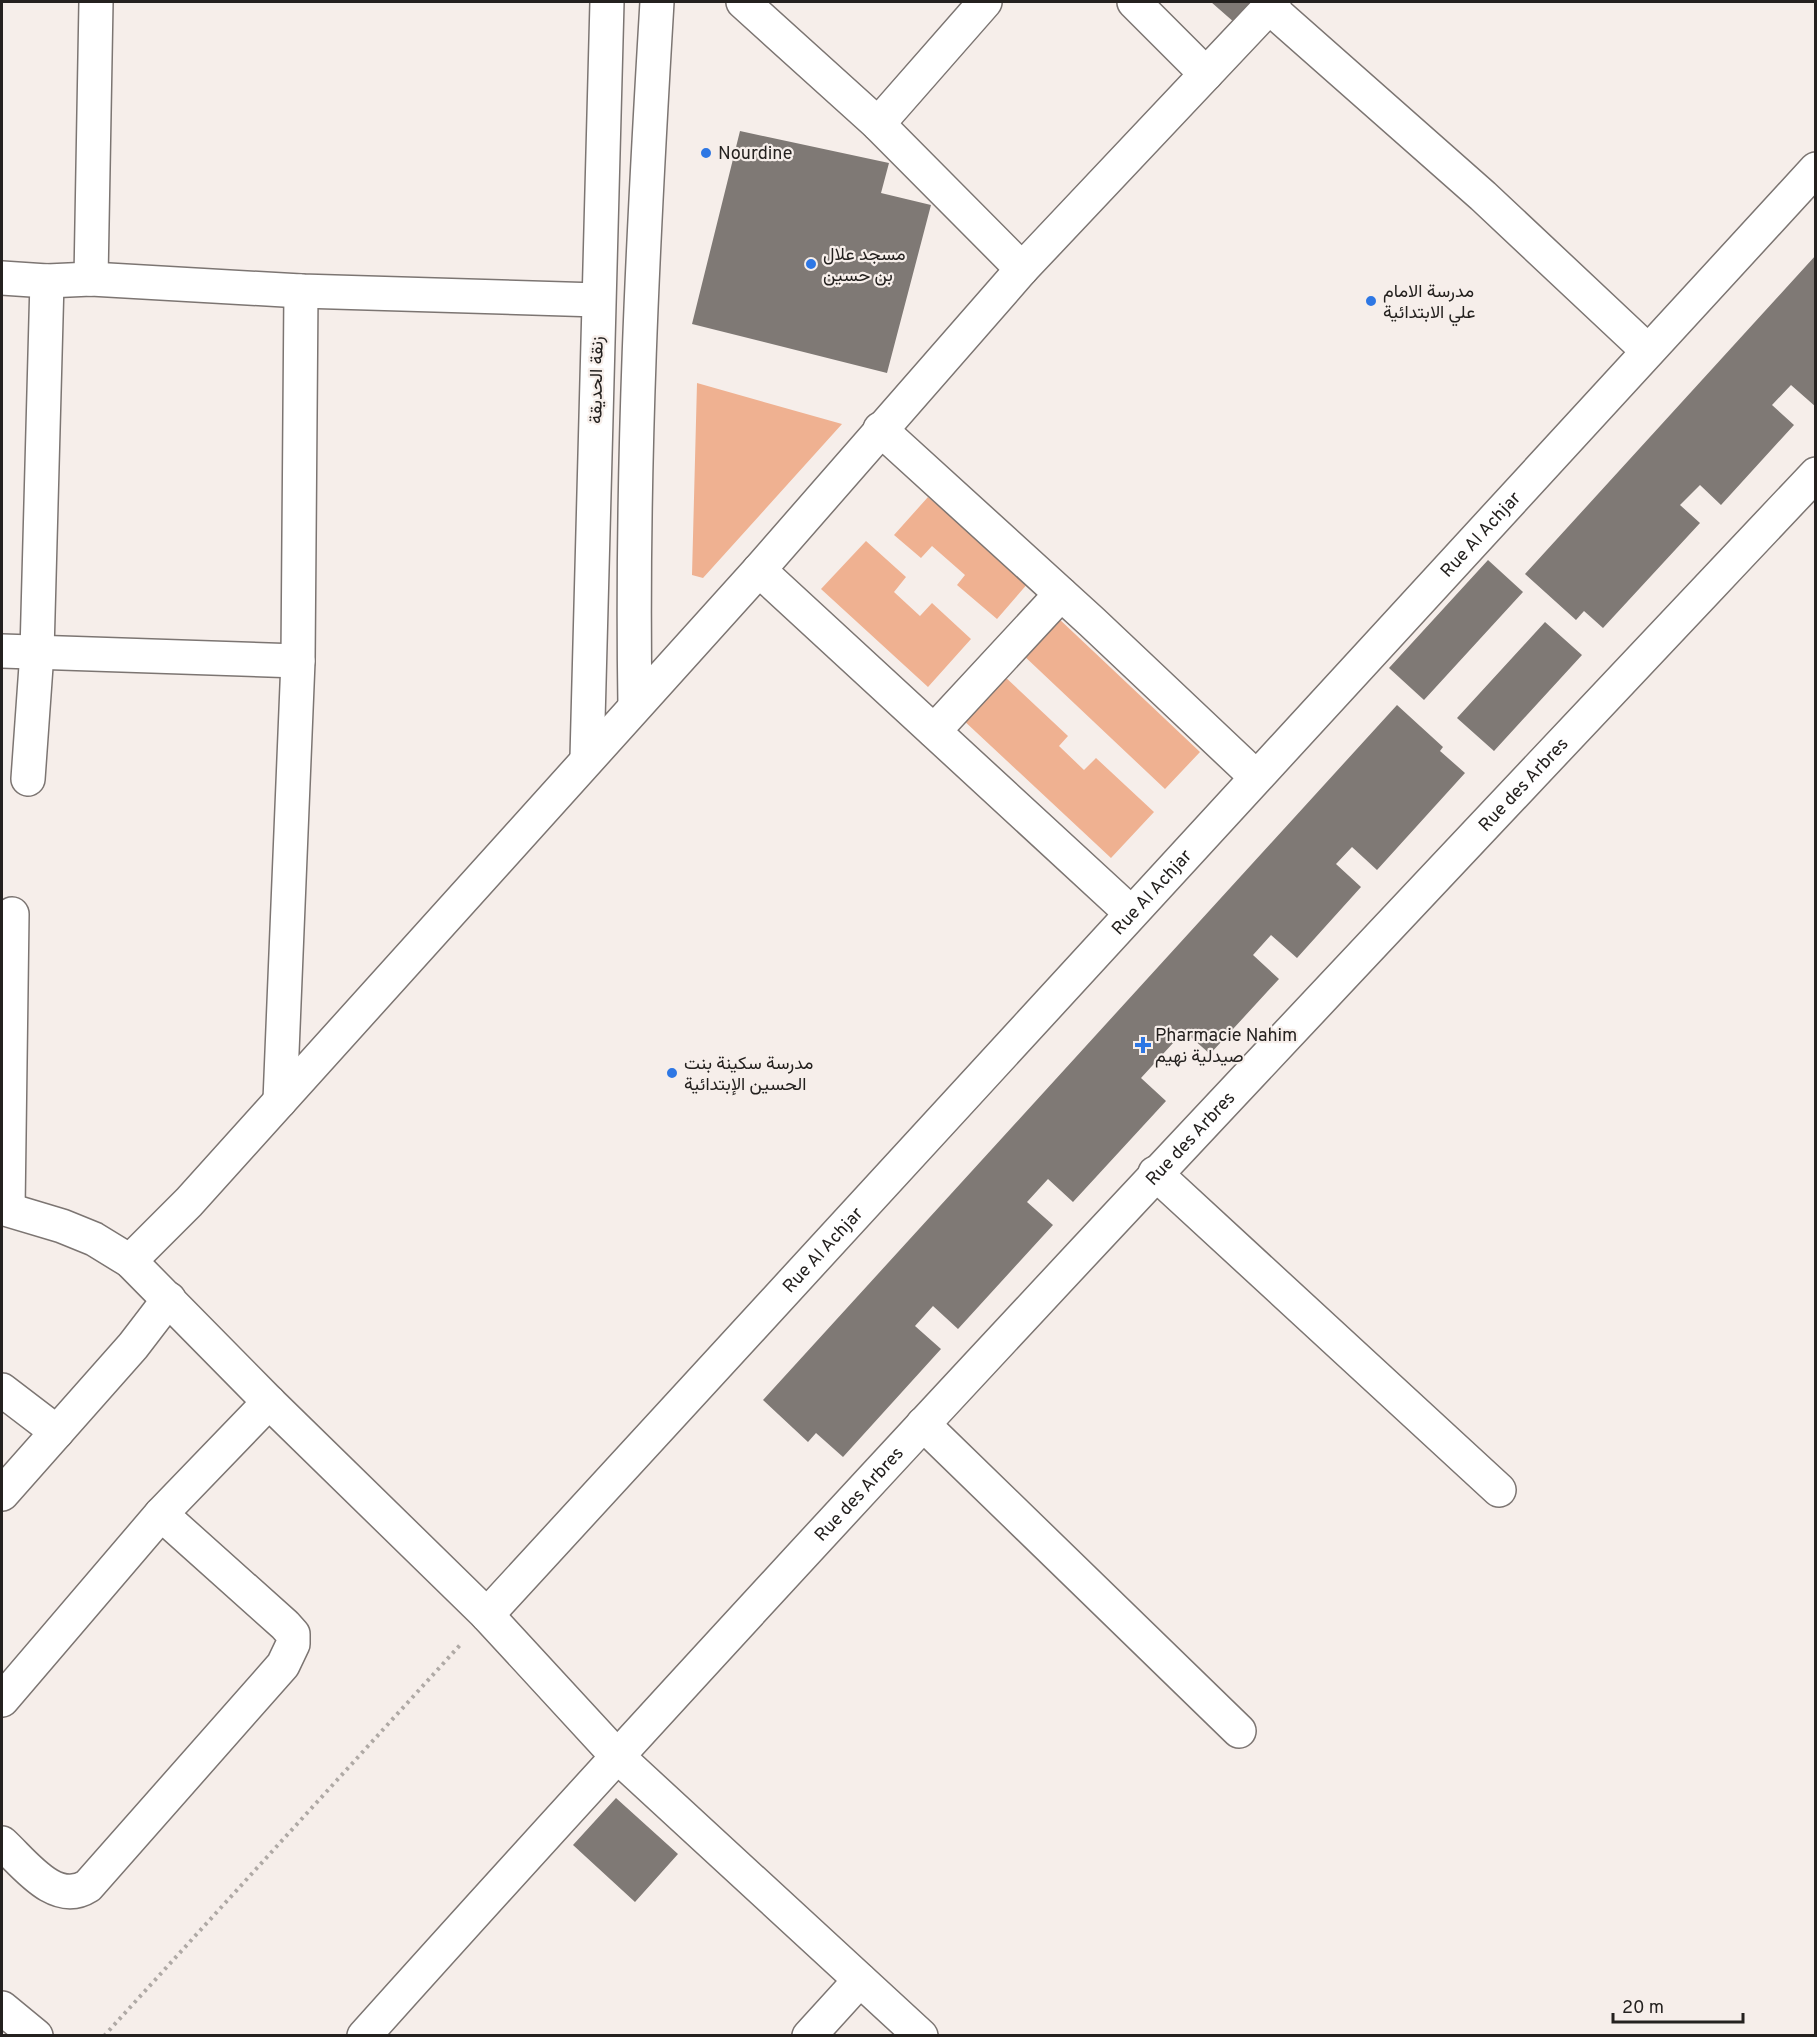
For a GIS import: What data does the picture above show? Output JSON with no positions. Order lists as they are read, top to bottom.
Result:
{
  "streets": {
    "street": ["زنقة الحديقة", "Rue Al Achjar", "Rue des Arbres"]
  },
  "places": {
    "other": [
      "Nourdine",
      "مسجد علال بن حسين",
      "مدرسة الامام علي الابتدائية",
      "مدرسة سكينة بنت الحسين الإبتدائية"
    ],
    "health": ["Pharmacie Nahim صيدلية نهيم"]
  },
  "scale_bar": "20 m"
}
